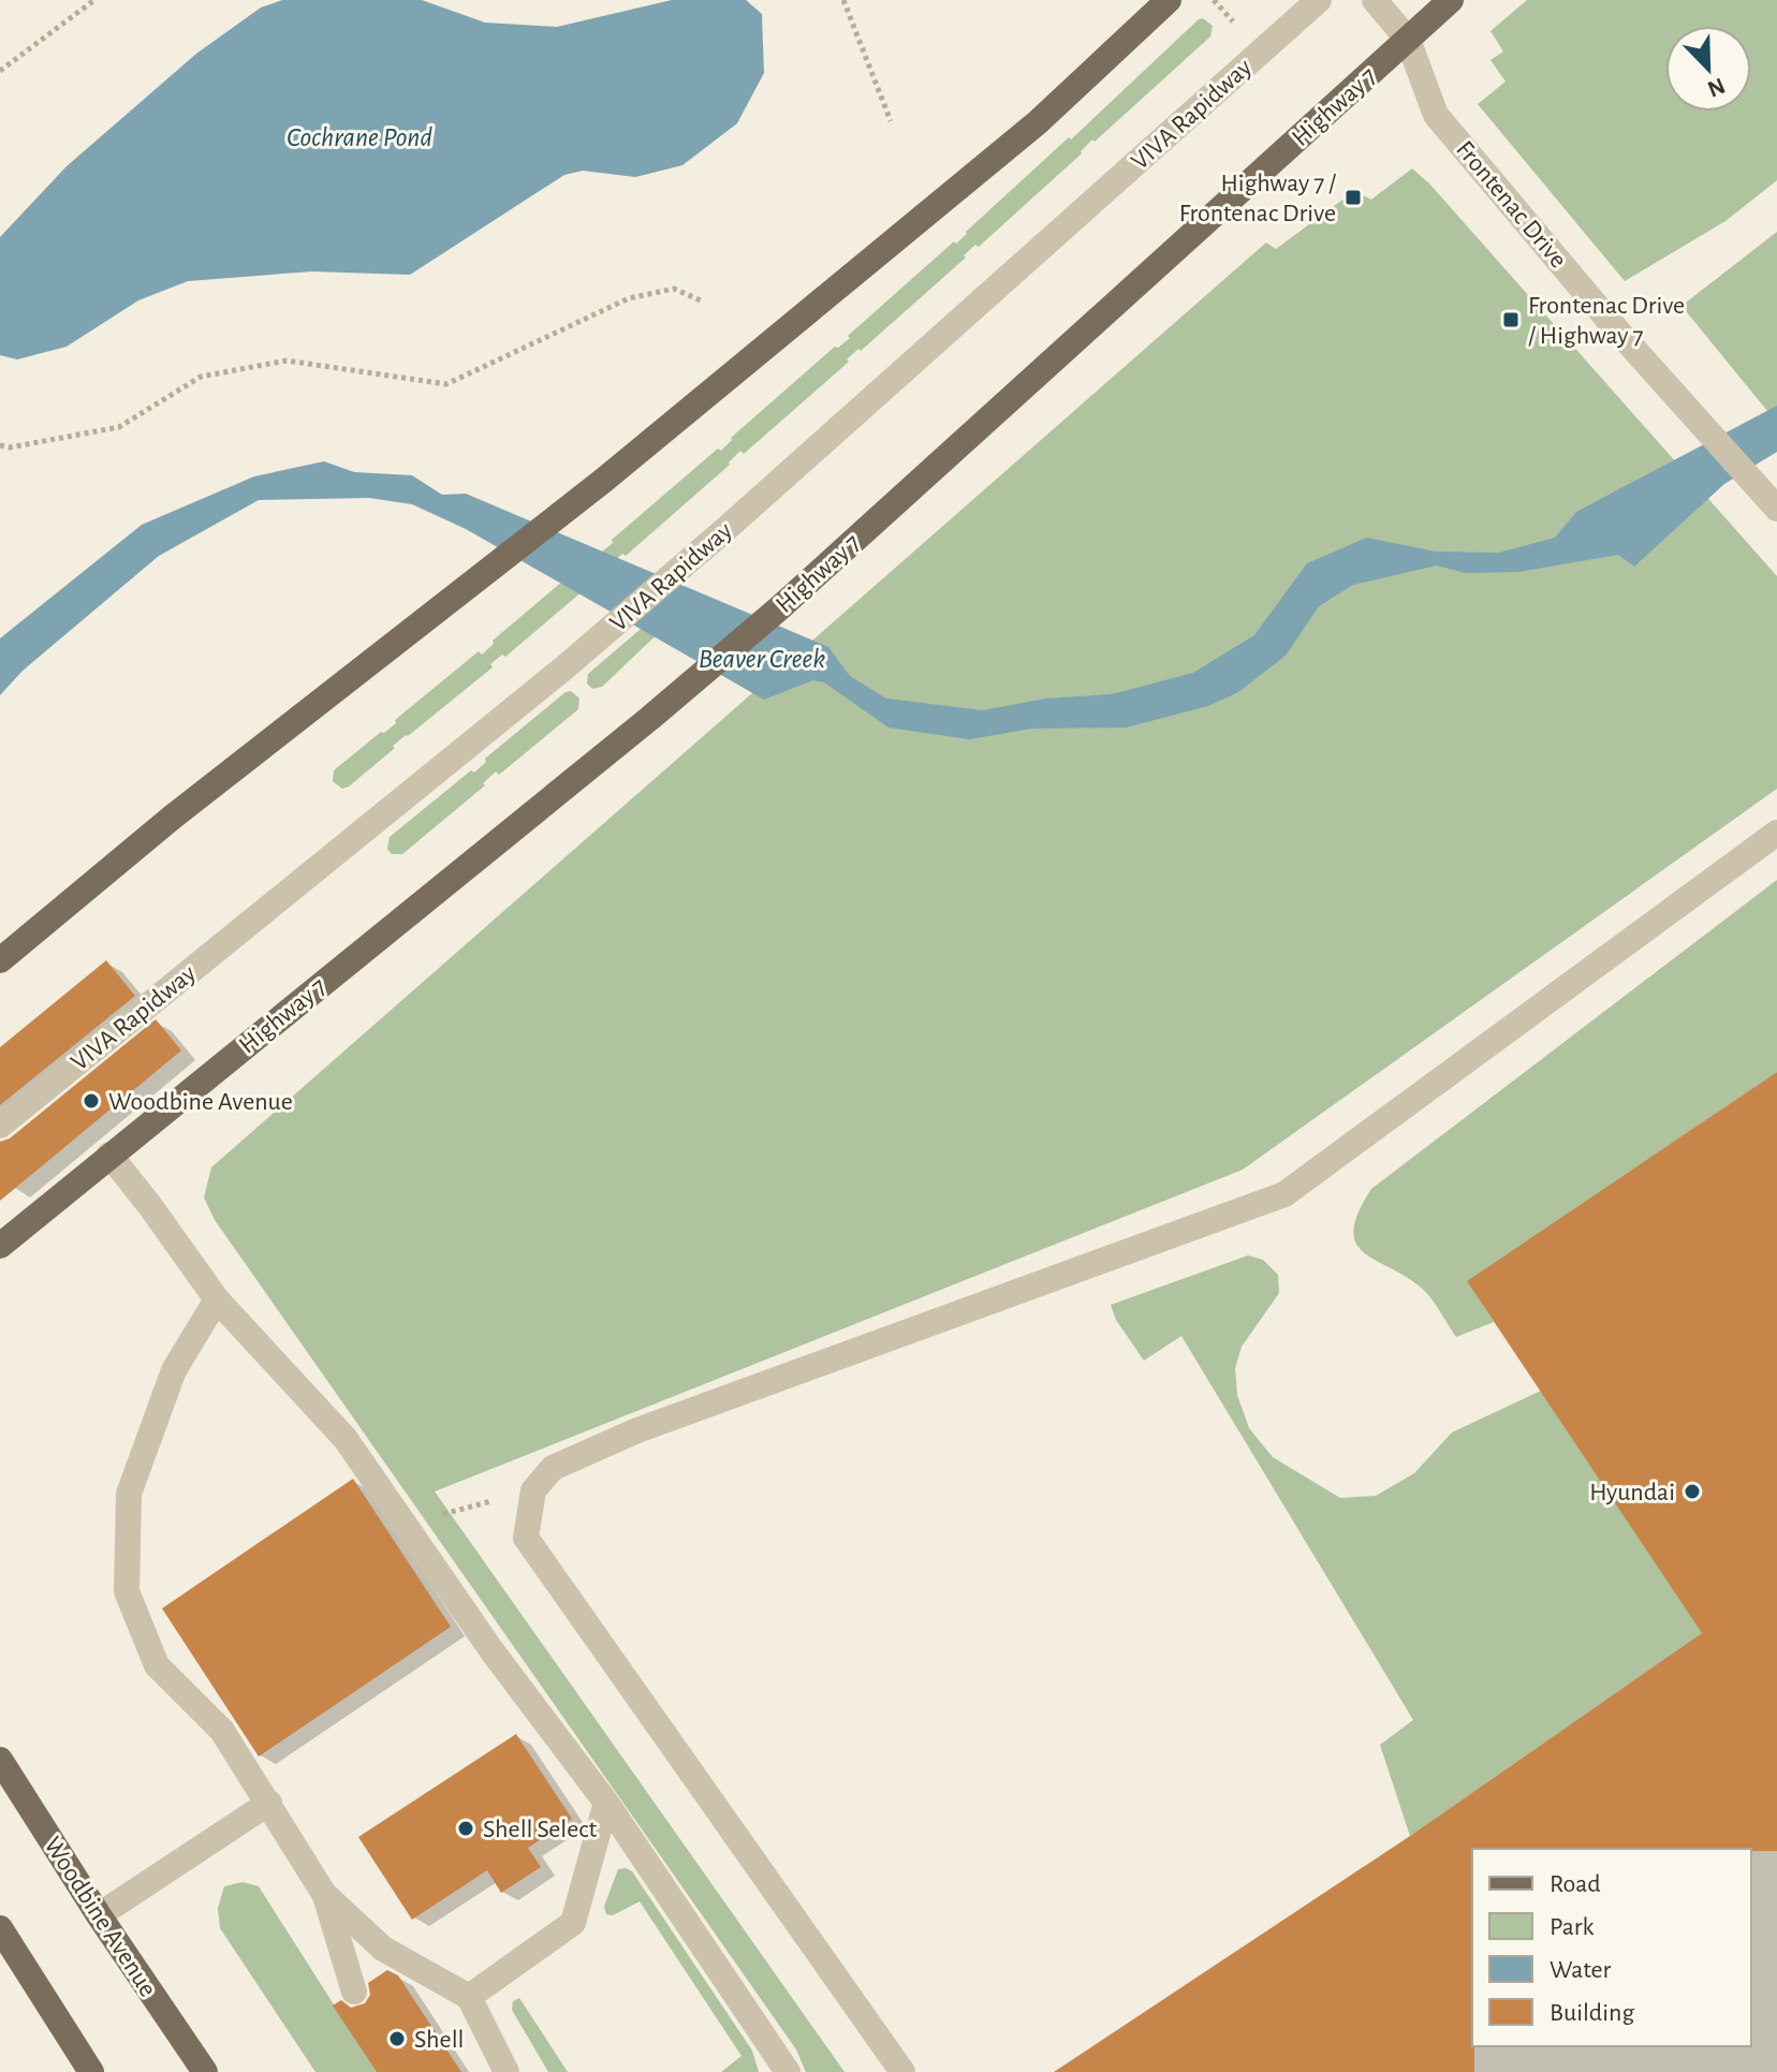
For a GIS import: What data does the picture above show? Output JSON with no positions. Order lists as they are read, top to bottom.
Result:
{
  "streets": {
    "main road": ["Highway 7", "Woodbine Avenue"],
    "street": ["VIVA Rapidway", "Frontenac Drive"]
  },
  "crossings": [
    ["Highway 7", "Frontenac Drive"]
  ],
  "water": ["Cochrane Pond", "Beaver Creek"],
  "places": {
    "transit": ["Highway 7 / Frontenac Drive", "Frontenac Drive / Highway 7"],
    "other": [
      "Woodbine Avenue",
      "Hyundai",
      "Shell Select",
      "Shell"
    ]
  },
  "legend": [
    "Road",
    "Park",
    "Water",
    "Building"
  ],
  "north": "bottom right"
}
